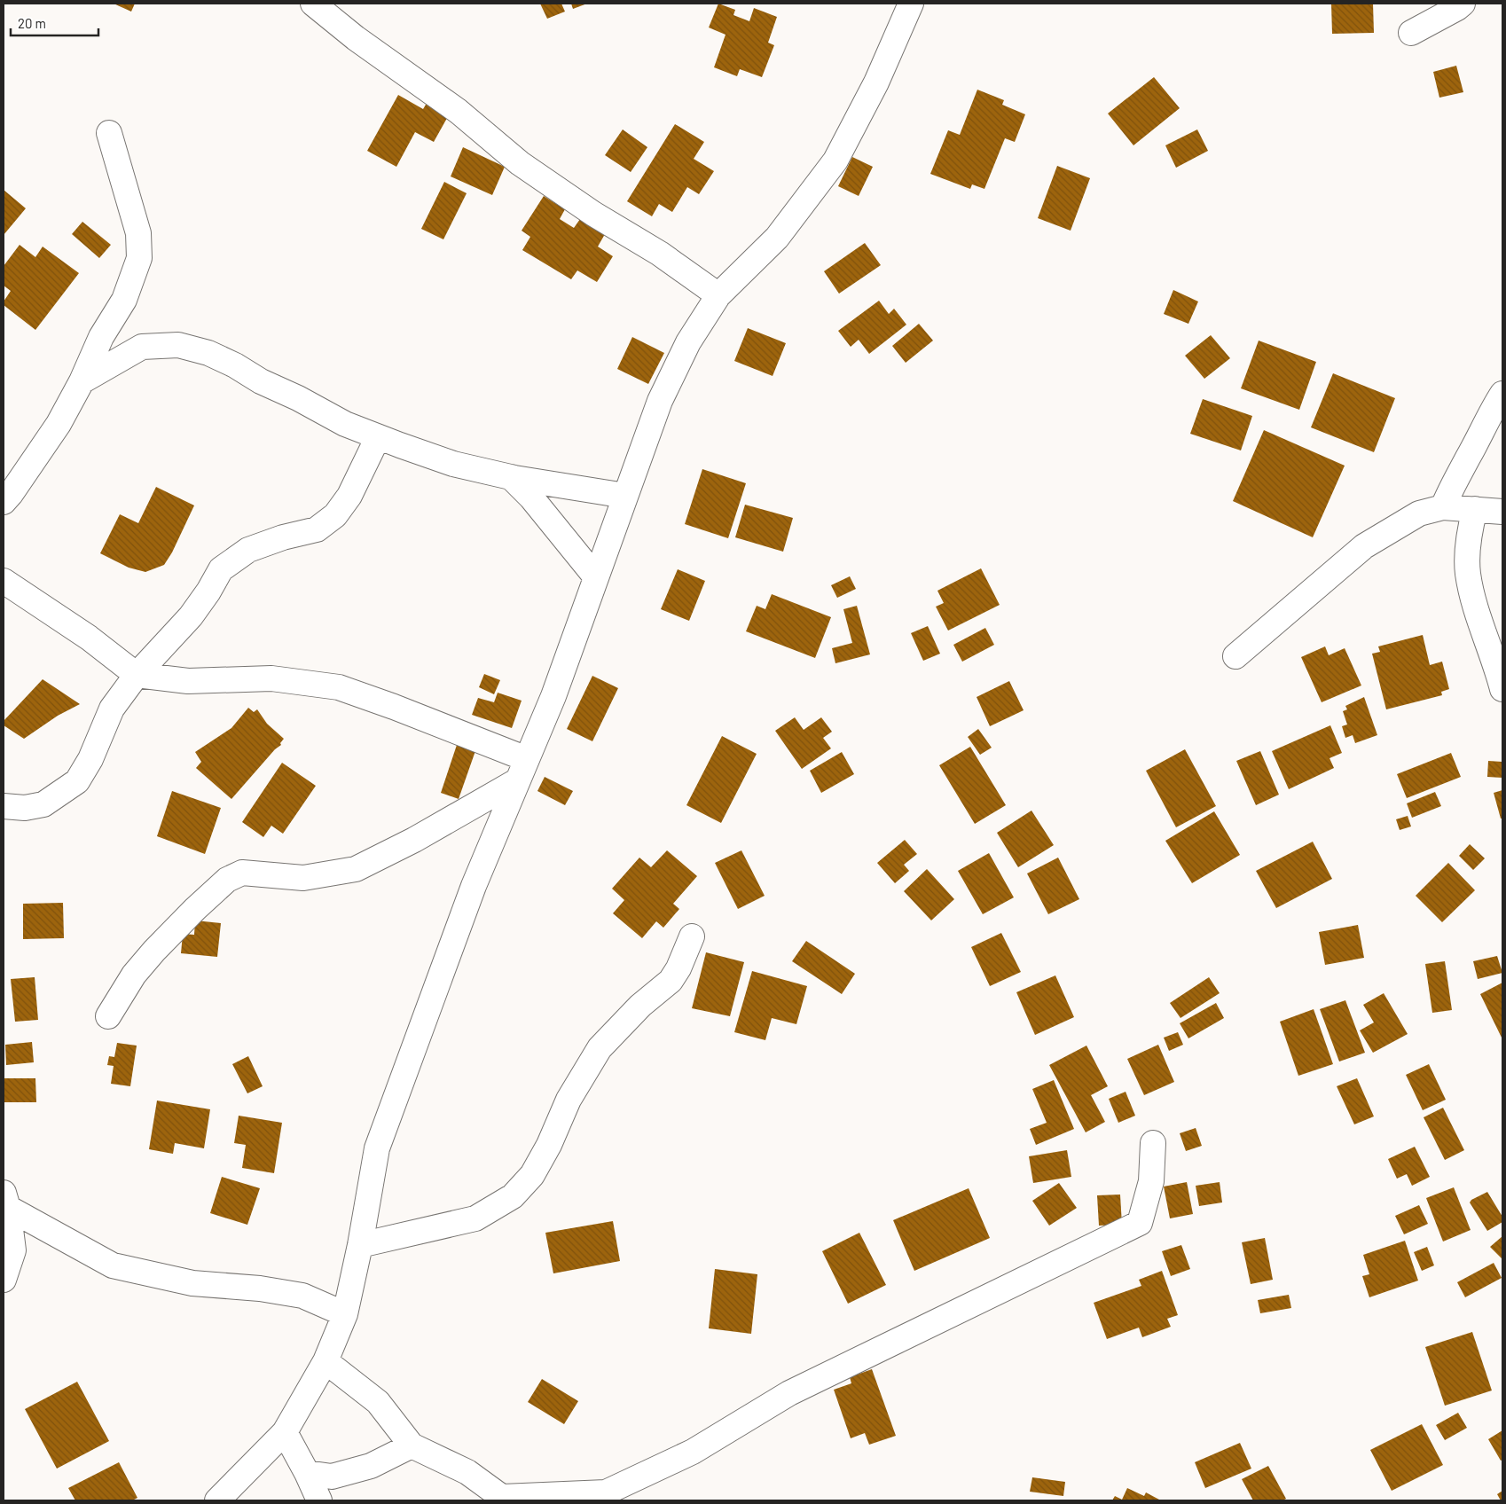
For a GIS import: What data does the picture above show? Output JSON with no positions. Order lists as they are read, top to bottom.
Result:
{
  "scale_bar": "20 m"
}
